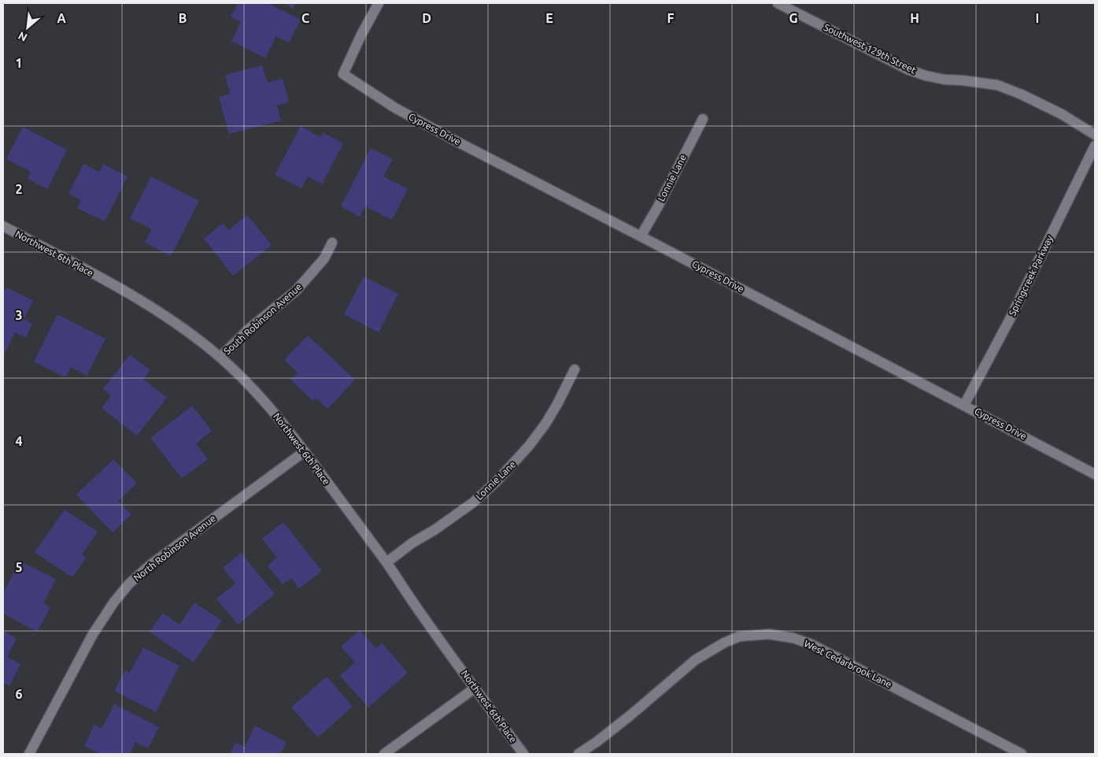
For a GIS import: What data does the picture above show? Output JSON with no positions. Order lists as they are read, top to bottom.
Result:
{
  "streets": {
    "street": [
      "Southwest 129th Street",
      "Cypress Drive",
      "Lonnie Lane",
      "Northwest 6th Place",
      "Springcreek Parkway",
      "South Robinson Avenue",
      "North Robinson Avenue",
      "West Cedarbrook Lane"
    ]
  },
  "crossings": [
    ["Cypress Drive", "Lonnie Lane"],
    ["Cypress Drive", "Springcreek Parkway"],
    ["Lonnie Lane", "Northwest 6th Place"],
    ["Northwest 6th Place", "South Robinson Avenue"],
    ["Northwest 6th Place", "North Robinson Avenue"]
  ],
  "north": "bottom left",
  "grid": {
    "columns": [
      "A",
      "B",
      "C",
      "D",
      "E",
      "F",
      "G",
      "H",
      "I"
    ],
    "rows": [
      "1",
      "2",
      "3",
      "4",
      "5",
      "6"
    ]
  }
}
